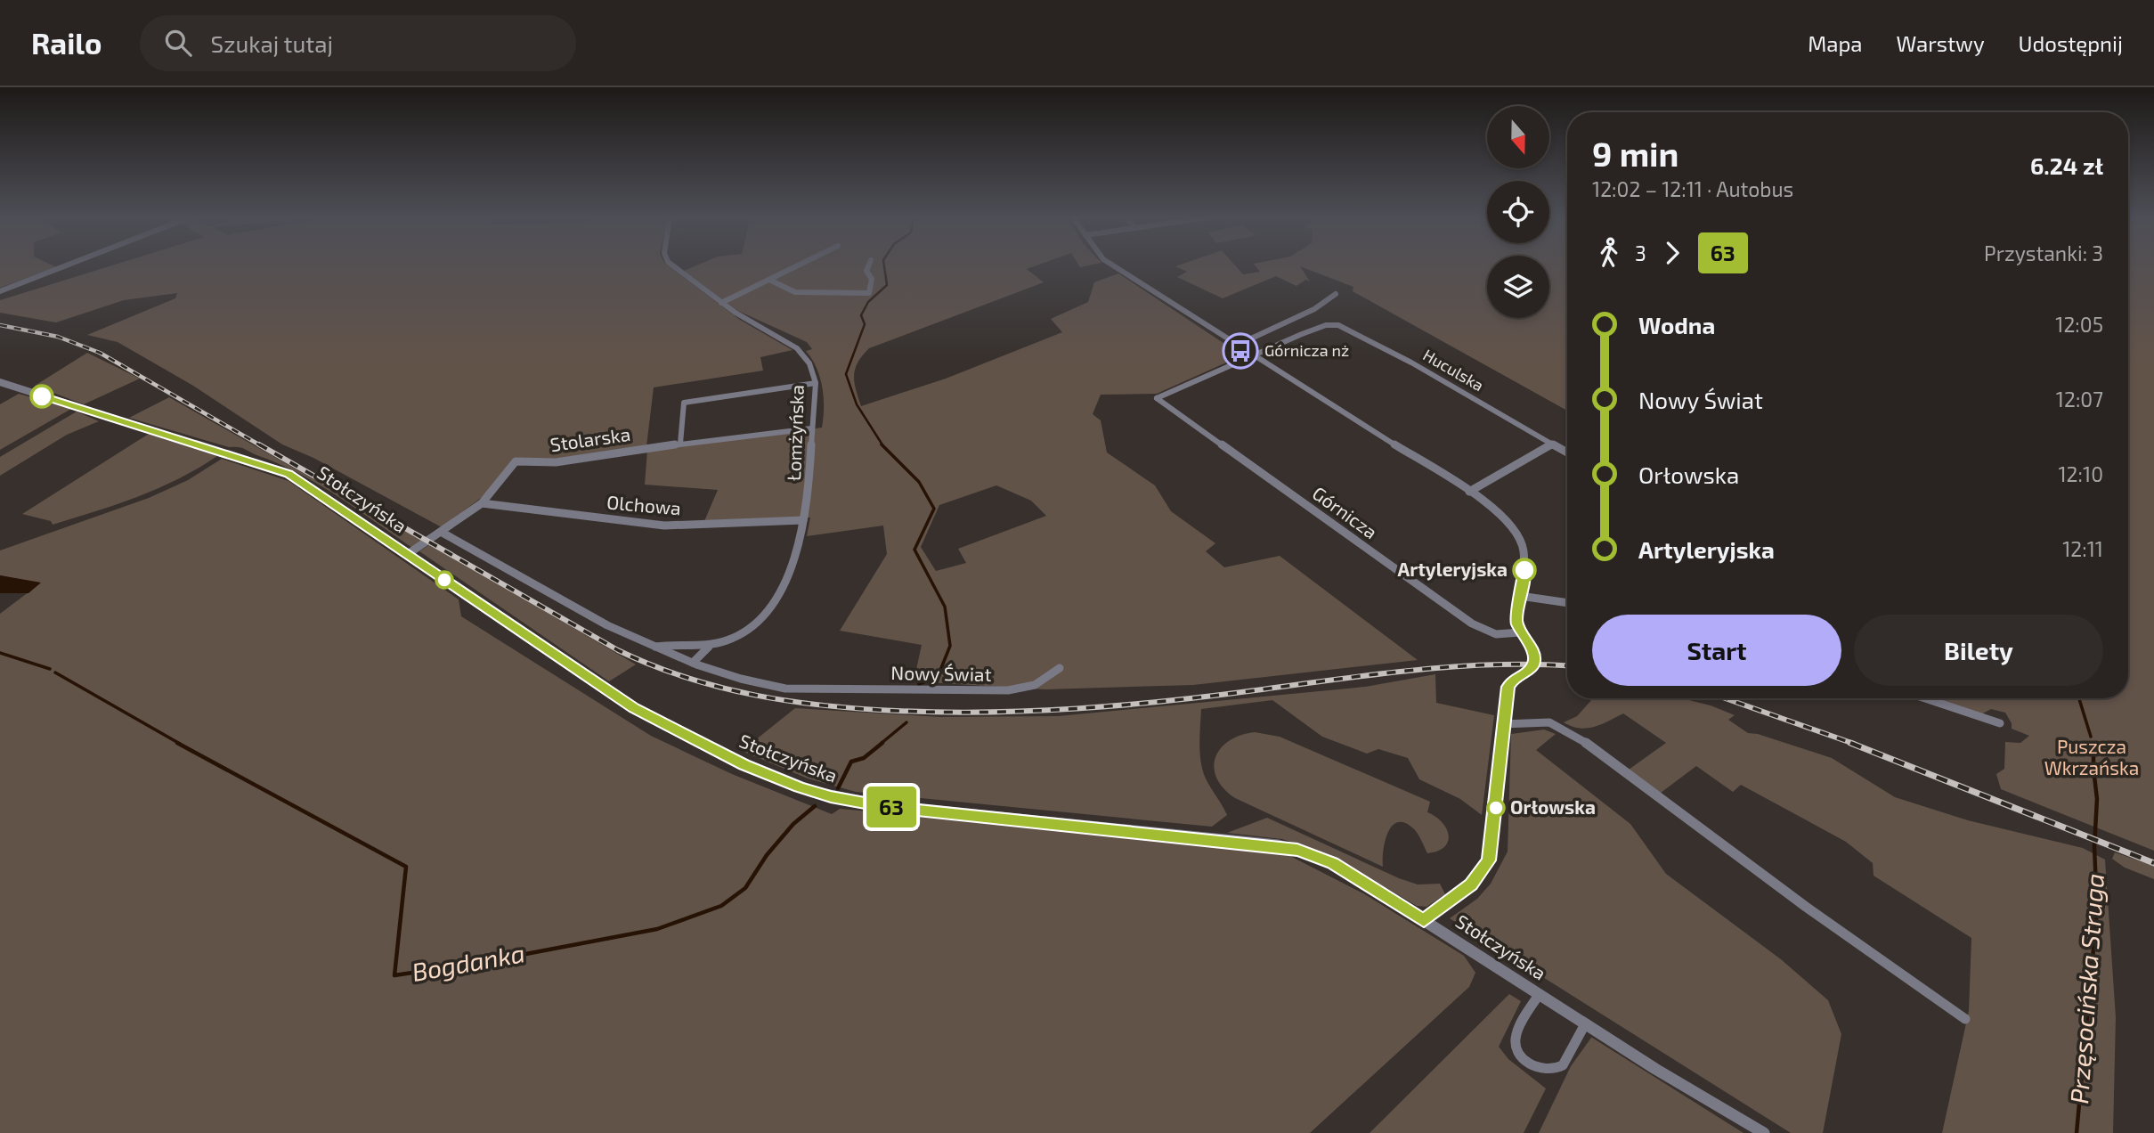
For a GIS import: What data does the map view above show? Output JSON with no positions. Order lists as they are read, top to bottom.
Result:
{
  "streets": {
    "street": [
      "Huculska",
      "Łomżyńska",
      "Stolarska",
      "Stołczyńska",
      "Olchowa",
      "Górnicza",
      "Nowy Świat"
    ]
  },
  "crossings": [
    ["Huculska", "Górnicza"],
    ["Łomżyńska", "Stolarska"],
    ["Łomżyńska", "Olchowa"],
    ["Łomżyńska", "Nowy Świat"],
    ["Stolarska", "Stołczyńska"],
    ["Stolarska", "Olchowa"],
    ["Stolarska", "Nowy Świat"]
  ],
  "water": ["Bogdanka", "Przęsocińska Struga"],
  "parks": ["Puszcza Wkrzańska"],
  "places": {
    "bus stop": ["Górnicza nż"],
    "other": ["Artyleryjska", "Orłowska"]
  },
  "lines": ["bus line 63"],
  "north": "bottom",
  "page": {
    "header": "Railo",
    "search": "Szukaj tutaj",
    "nav": ["Mapa", "Warstwy", "Udostępnij"],
    "on_map": "63",
    "heading": ["9 min", "12:02 – 12:11 · Autobus", "6.24 zł"],
    "legs": ["3", "63", "Przystanki: 3"],
    "list": [
      {
        "name": "Wodna",
        "value": "12:05"
      },
      {
        "name": "Nowy Świat",
        "value": "12:07"
      },
      {
        "name": "Orłowska",
        "value": "12:10"
      },
      {
        "name": "Artyleryjska",
        "value": "12:11"
      }
    ],
    "buttons": ["Start", "Bilety"]
  }
}
